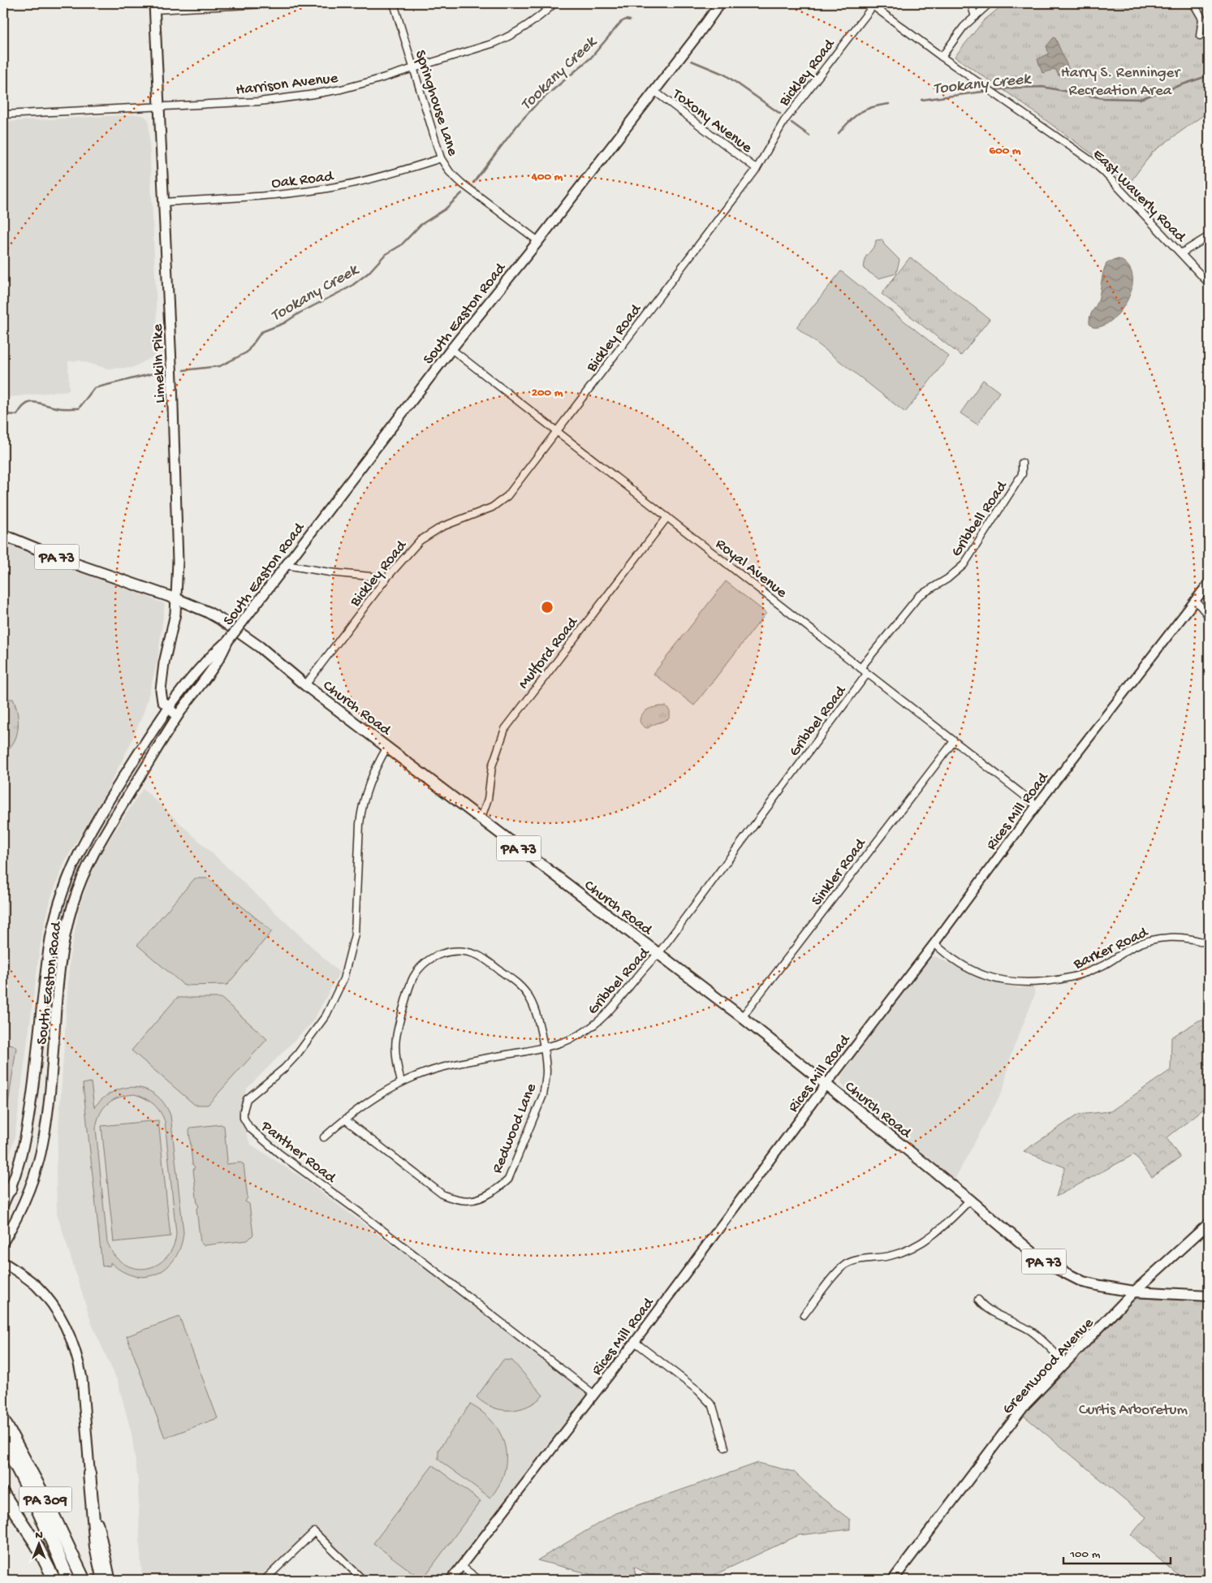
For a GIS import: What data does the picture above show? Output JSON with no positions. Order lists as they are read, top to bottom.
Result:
{
  "streets": {
    "highway": ["PA 309"],
    "main road": [
      "South Easton Road",
      "Limekiln Pike",
      "PA 73",
      "Church Road",
      "Greenwood Avenue"
    ],
    "street": [
      "Bickley Road",
      "Harrison Avenue",
      "Springhouse Lane",
      "Toxony Avenue",
      "Oak Road",
      "East Waverly Road",
      "Gribbell Road",
      "Royal Avenue",
      "Mulford Road",
      "Gribbel Road",
      "Rices Mill Road",
      "Sinkler Road",
      "Barker Road",
      "Redwood Lane",
      "Panther Road"
    ]
  },
  "crossings": [
    ["Bickley Road", "Toxony Avenue"],
    ["Bickley Road", "East Waverly Road"],
    ["Bickley Road", "Royal Avenue"],
    ["Bickley Road", "Church Road"],
    ["Harrison Avenue", "Springhouse Lane"],
    ["Harrison Avenue", "Limekiln Pike"],
    ["Springhouse Lane", "Oak Road"],
    ["Springhouse Lane", "South Easton Road"],
    ["Toxony Avenue", "South Easton Road"],
    ["Oak Road", "Limekiln Pike"],
    ["South Easton Road", "Limekiln Pike"],
    ["South Easton Road", "Royal Avenue"],
    ["Limekiln Pike", "Church Road"],
    ["Gribbell Road", "Royal Avenue"],
    ["Royal Avenue", "Mulford Road"],
    ["Royal Avenue", "Gribbel Road"],
    ["Royal Avenue", "Rices Mill Road"],
    ["Royal Avenue", "Sinkler Road"],
    ["Mulford Road", "Church Road"],
    ["Church Road", "Gribbel Road"],
    ["Church Road", "Rices Mill Road"],
    ["Church Road", "Sinkler Road"],
    ["Church Road", "Panther Road"],
    ["Church Road", "Greenwood Avenue"],
    ["Gribbel Road", "Redwood Lane"],
    ["Rices Mill Road", "Barker Road"],
    ["Rices Mill Road", "Panther Road"]
  ],
  "water": ["Tookany Creek"],
  "parks": ["Harry S. Renninger Recreation Area", "Curtis Arboretum"],
  "scale_bar": "100 m",
  "north": "top",
  "rings": ["600 m", "400 m", "200 m"]
}
